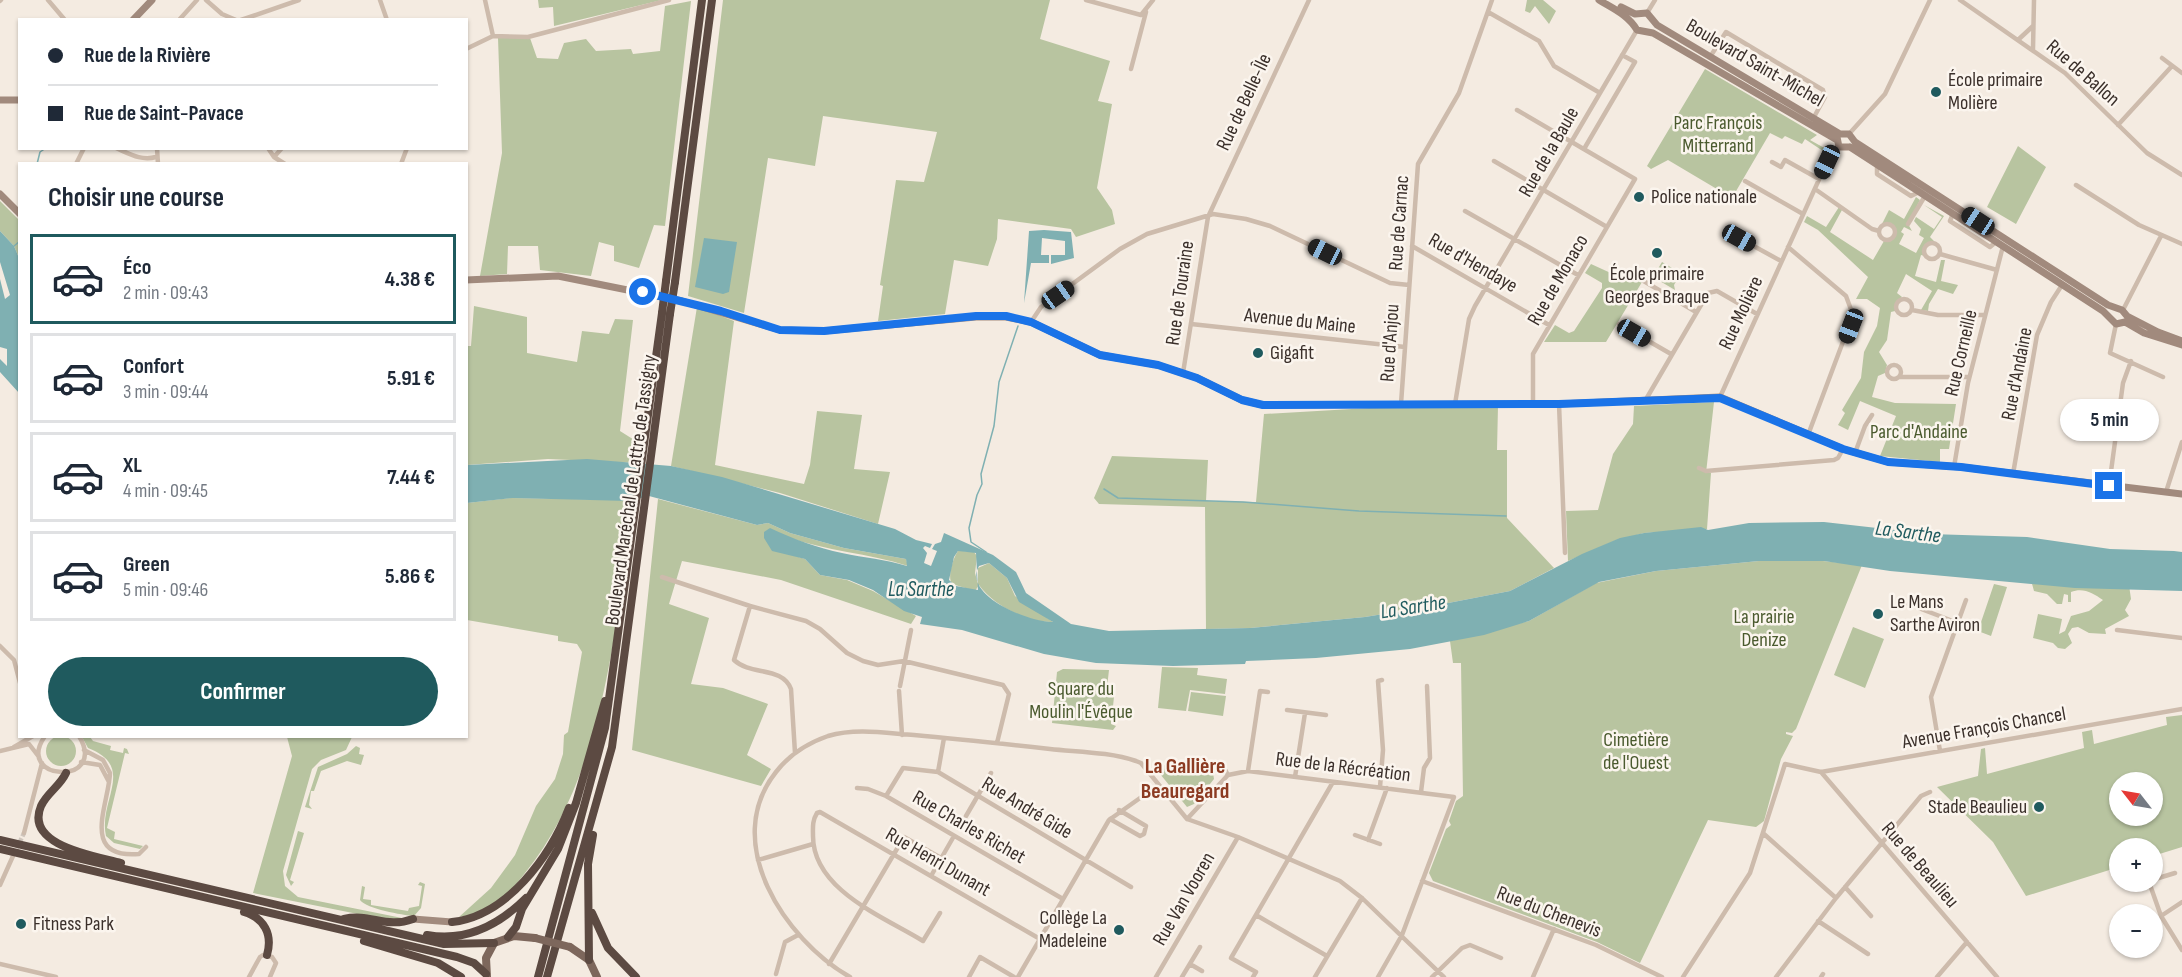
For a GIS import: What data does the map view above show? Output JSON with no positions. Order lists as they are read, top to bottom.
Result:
{
  "streets": {
    "highway": ["Boulevard Maréchal de Lattre de Tassigny"],
    "street": [
      "Boulevard Saint-Michel",
      "Rue de Ballon",
      "Rue de Belle-Île",
      "Rue de la Baule",
      "Rue de Carnac",
      "Rue d'Hendaye",
      "Rue de Monaco",
      "Rue de Touraine",
      "Rue Molière",
      "Avenue du Maine",
      "Rue d'Anjou",
      "Rue Corneille",
      "Rue d'Andaine",
      "Avenue François Chancel",
      "Rue de la Récréation",
      "Rue André Gide",
      "Rue Charles Richet",
      "Rue Henri Dunant",
      "Rue de Beaulieu",
      "Rue Van Vooren",
      "Rue du Chenevis"
    ]
  },
  "crossings": [
    ["Boulevard Saint-Michel", "Rue de la Baule"],
    ["Boulevard Saint-Michel", "Rue Molière"],
    ["Rue de Belle-Île", "Rue de Carnac"],
    ["Rue de Belle-Île", "Rue de Touraine"],
    ["Rue de la Baule", "Rue d'Hendaye"],
    ["Rue de Carnac", "Rue d'Hendaye"],
    ["Rue de Carnac", "Rue de Touraine"],
    ["Rue de Carnac", "Rue d'Anjou"],
    ["Rue d'Hendaye", "Rue de Monaco"],
    ["Rue de Touraine", "Avenue du Maine"],
    ["Avenue du Maine", "Rue d'Anjou"],
    ["Avenue François Chancel", "Rue de Beaulieu"],
    ["Rue de la Récréation", "Rue du Chenevis"]
  ],
  "districts": ["La Gallière Beauregard"],
  "water": ["La Sarthe"],
  "parks": [
    "Parc François Mitterrand",
    "Parc d'Andaine",
    "La prairie Denize",
    "Square du Moulin l'Évêque",
    "Cimetière de l'Ouest"
  ],
  "places": [
    "École primaire Molière",
    "Police nationale",
    "École primaire Georges Braque",
    "Gigafit",
    "Le Mans Sarthe Aviron",
    "Stade Beaulieu",
    "Fitness Park",
    "Collège La Madeleine"
  ],
  "north": "top left",
  "page": {
    "banner": ["Rue de la Rivière", "Rue de Saint-Pavace"],
    "heading": "Choisir une course",
    "list": [
      {
        "name": "Éco",
        "note": "2 min · 09:43",
        "value": "4.38 €"
      },
      {
        "name": "Confort",
        "note": "3 min · 09:44",
        "value": "5.91 €"
      },
      {
        "name": "XL",
        "note": "4 min · 09:45",
        "value": "7.44 €"
      },
      {
        "name": "Green",
        "note": "5 min · 09:46",
        "value": "5.86 €"
      }
    ],
    "bubble": "5 min",
    "buttons": "Confirmer",
    "map_buttons": ["+", "−"]
  }
}
